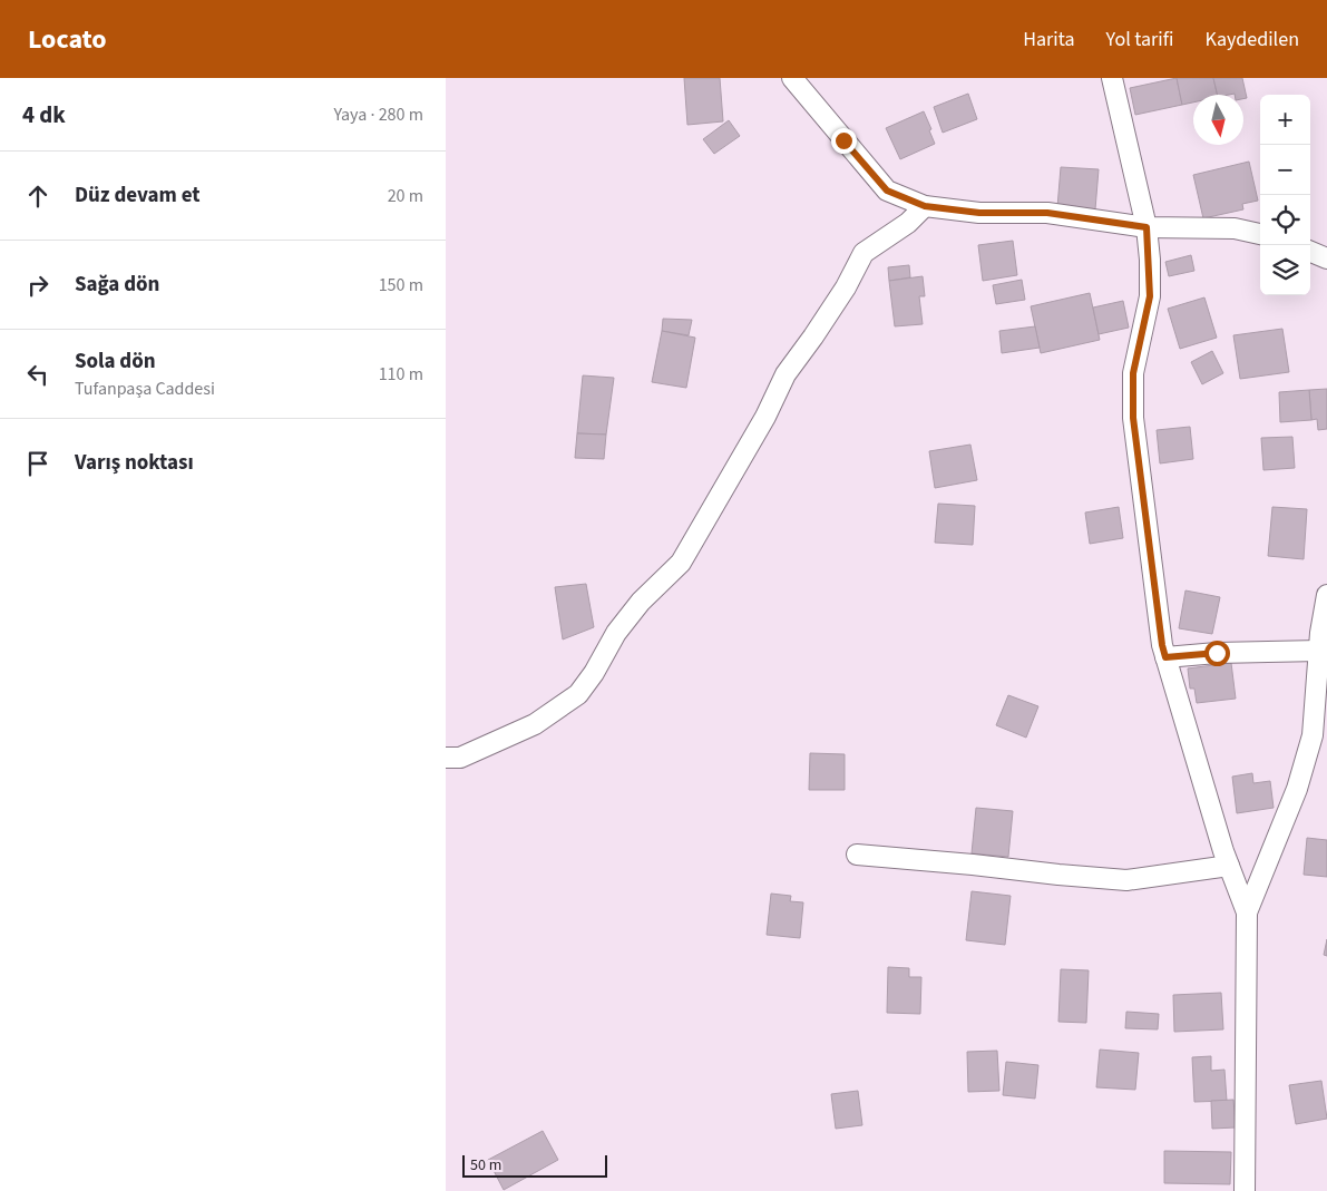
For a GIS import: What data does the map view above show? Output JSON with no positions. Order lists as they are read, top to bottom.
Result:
{
  "scale_bar": "50 m",
  "north": "bottom",
  "page": {
    "header": "Locato",
    "nav": ["Harita", "Yol tarifi", "Kaydedilen"],
    "heading": ["4 dk", "Yaya · 280 m"],
    "map_buttons": ["+", "−"],
    "list": [
      ["Düz devam et", "20 m"],
      ["Sağa dön", "150 m"],
      ["Sola dön", "Tufanpaşa Caddesi", "110 m"],
      "Varış noktası"
    ],
    "scale": "50 m"
  }
}
